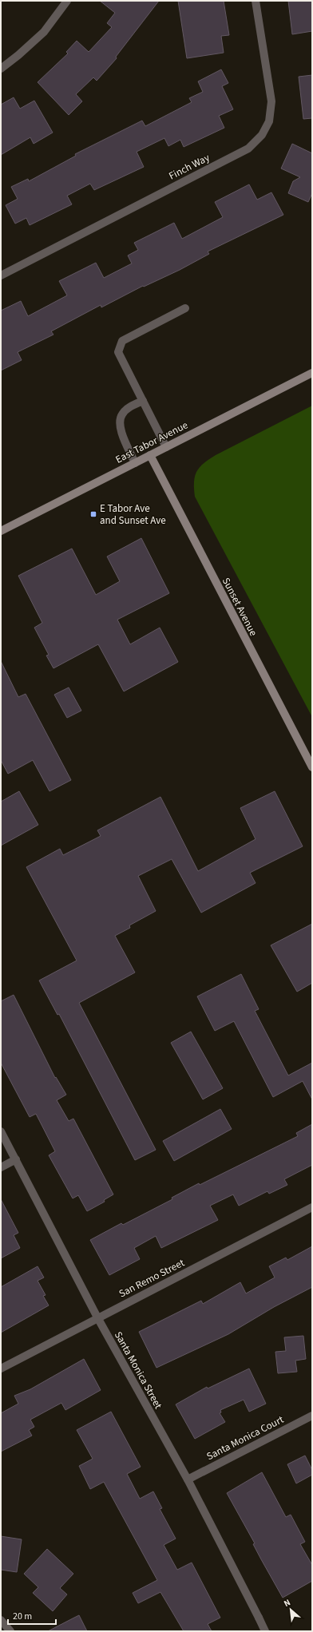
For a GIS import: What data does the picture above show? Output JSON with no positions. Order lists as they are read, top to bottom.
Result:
{
  "streets": {
    "main road": ["East Tabor Avenue", "Sunset Avenue"],
    "street": [
      "Finch Way",
      "San Remo Street",
      "Santa Monica Street",
      "Santa Monica Court"
    ]
  },
  "crossings": [
    ["East Tabor Avenue", "Sunset Avenue"],
    ["San Remo Street", "Santa Monica Street"],
    ["Santa Monica Street", "Santa Monica Court"]
  ],
  "places": {
    "transit": ["E Tabor Ave and Sunset Ave"]
  },
  "scale_bar": "20 m",
  "north": "top left"
}
